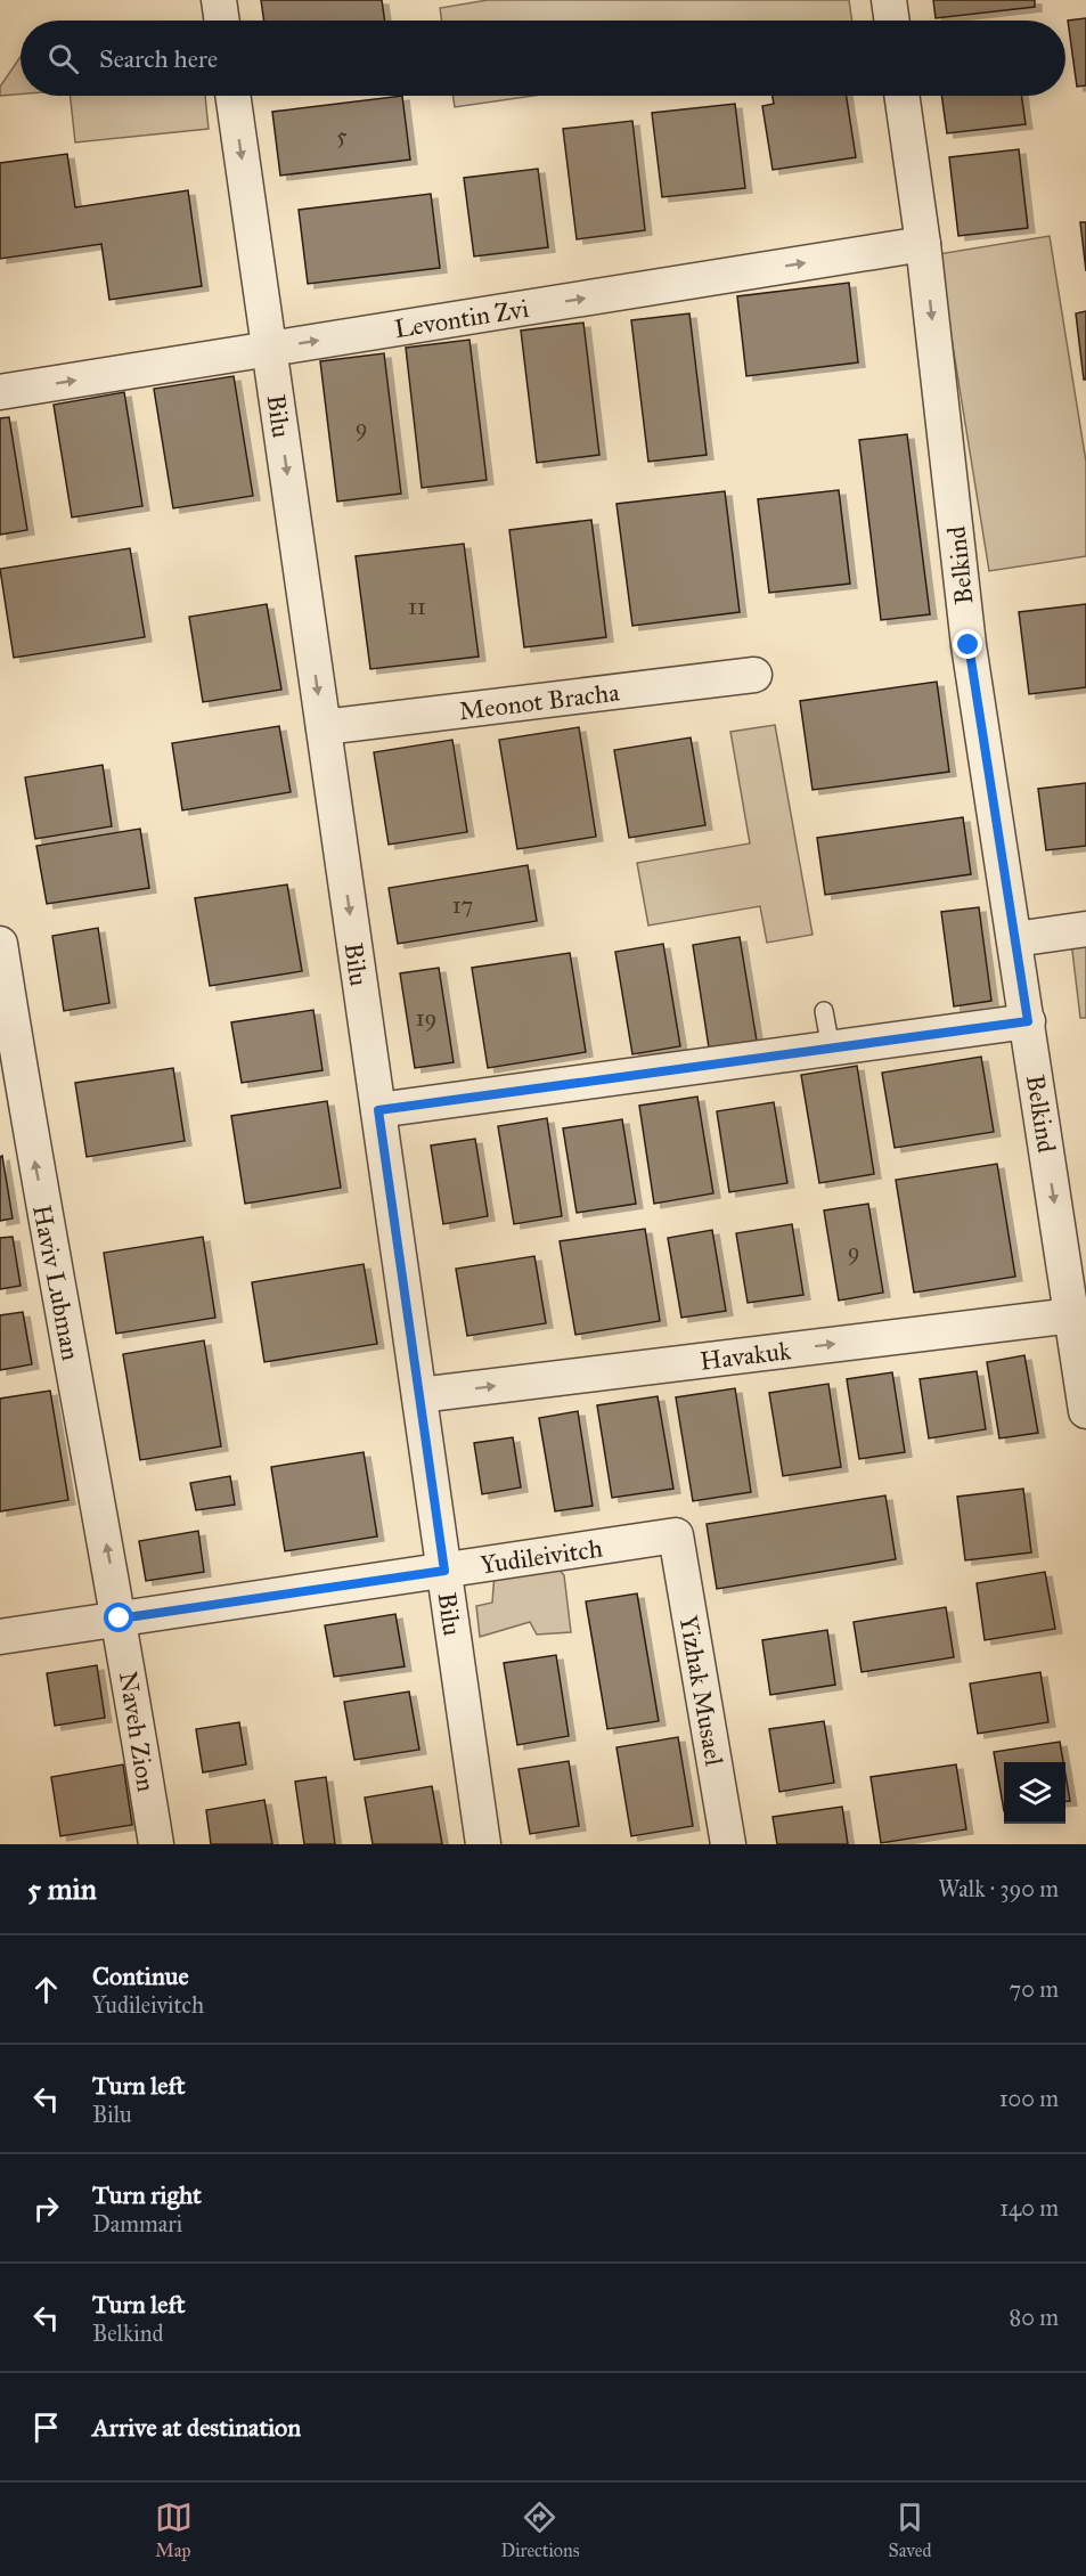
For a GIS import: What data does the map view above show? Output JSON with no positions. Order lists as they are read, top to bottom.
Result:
{
  "streets": {
    "street": [
      "Levontin Zvi",
      "Bilu",
      "Belkind",
      "Meonot Bracha",
      "Haviv Lubman",
      "Havakuk",
      "Yudileivitch",
      "Yizhak Musael",
      "Naveh Zion"
    ]
  },
  "crossings": [
    ["Levontin Zvi", "Bilu"],
    ["Levontin Zvi", "Belkind"],
    ["Bilu", "Meonot Bracha"],
    ["Bilu", "Havakuk"],
    ["Bilu", "Yudileivitch"],
    ["Belkind", "Havakuk"],
    ["Haviv Lubman", "Yudileivitch"],
    ["Haviv Lubman", "Naveh Zion"],
    ["Yudileivitch", "Yizhak Musael"],
    ["Yudileivitch", "Naveh Zion"]
  ],
  "one_way": [
    "Levontin Zvi",
    "Bilu",
    "Belkind",
    "Haviv Lubman"
  ],
  "house_numbers": [
    "5",
    "9",
    "11",
    "17",
    "19",
    "9"
  ],
  "page": {
    "search": "Search here",
    "heading": ["5 min", "Walk · 390 m"],
    "list": [
      ["Continue", "Yudileivitch", "70 m"],
      ["Turn left", "Bilu", "100 m"],
      ["Turn right", "Dammari", "140 m"],
      ["Turn left", "Belkind", "80 m"],
      "Arrive at destination"
    ],
    "nav": ["Map", "Directions", "Saved"]
  }
}
